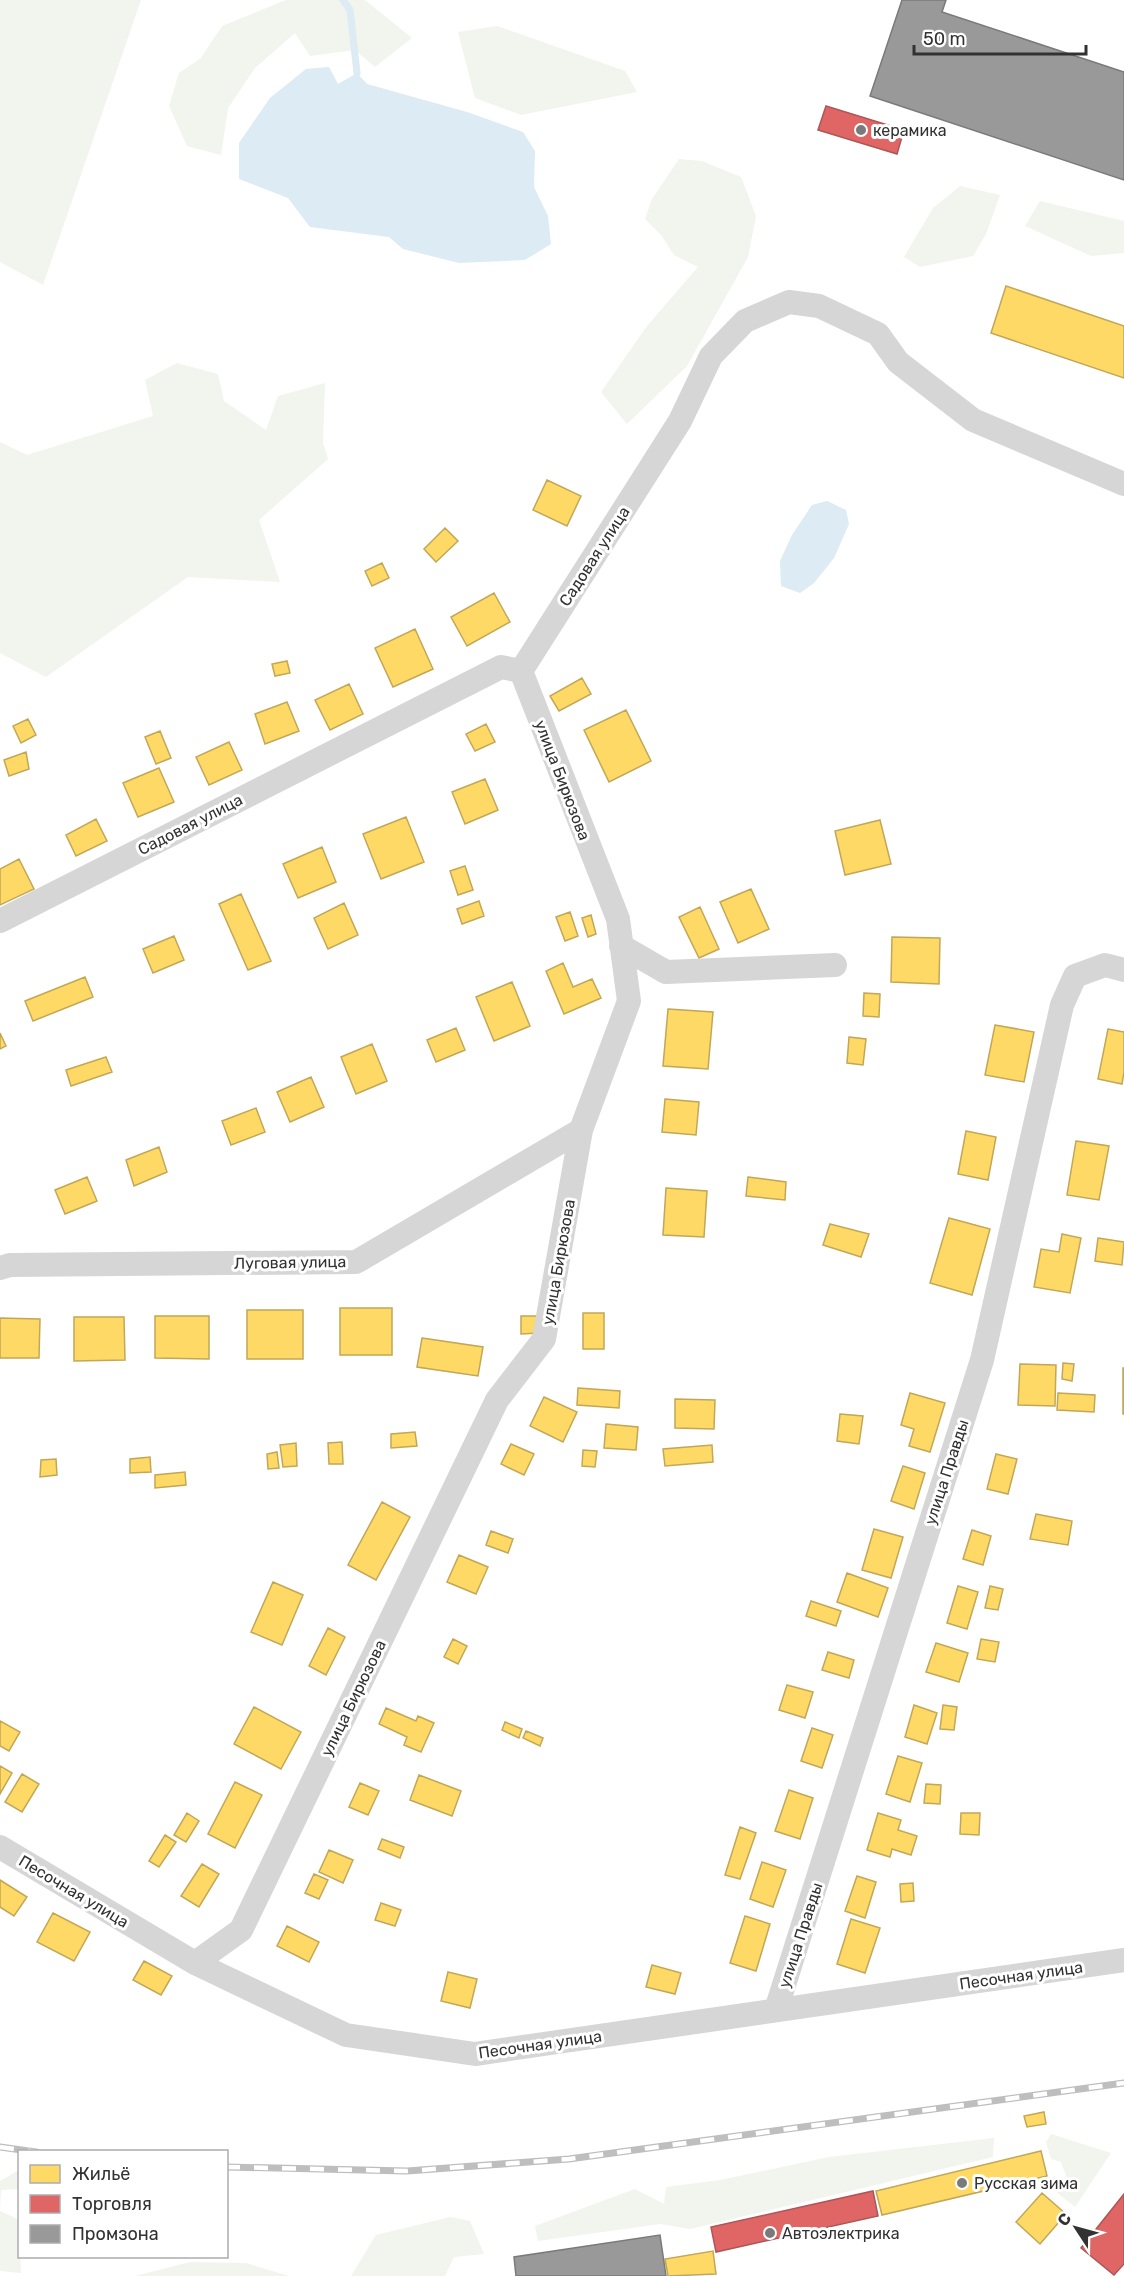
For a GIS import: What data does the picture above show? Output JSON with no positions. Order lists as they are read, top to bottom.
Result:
{
  "streets": {
    "street": [
      "Садовая улица",
      "улица Бирюзова",
      "Луговая улица",
      "улица Правды",
      "Песочная улица"
    ]
  },
  "crossings": [
    ["Садовая улица", "улица Бирюзова"],
    ["улица Бирюзова", "Луговая улица"],
    ["улица Бирюзова", "Песочная улица"],
    ["улица Правды", "Песочная улица"]
  ],
  "places": ["керамика", "Русская зима", "Автоэлектрика"],
  "legend": ["Жильё", "Торговля", "Промзона"],
  "scale_bar": "50 m",
  "north": "top left"
}
